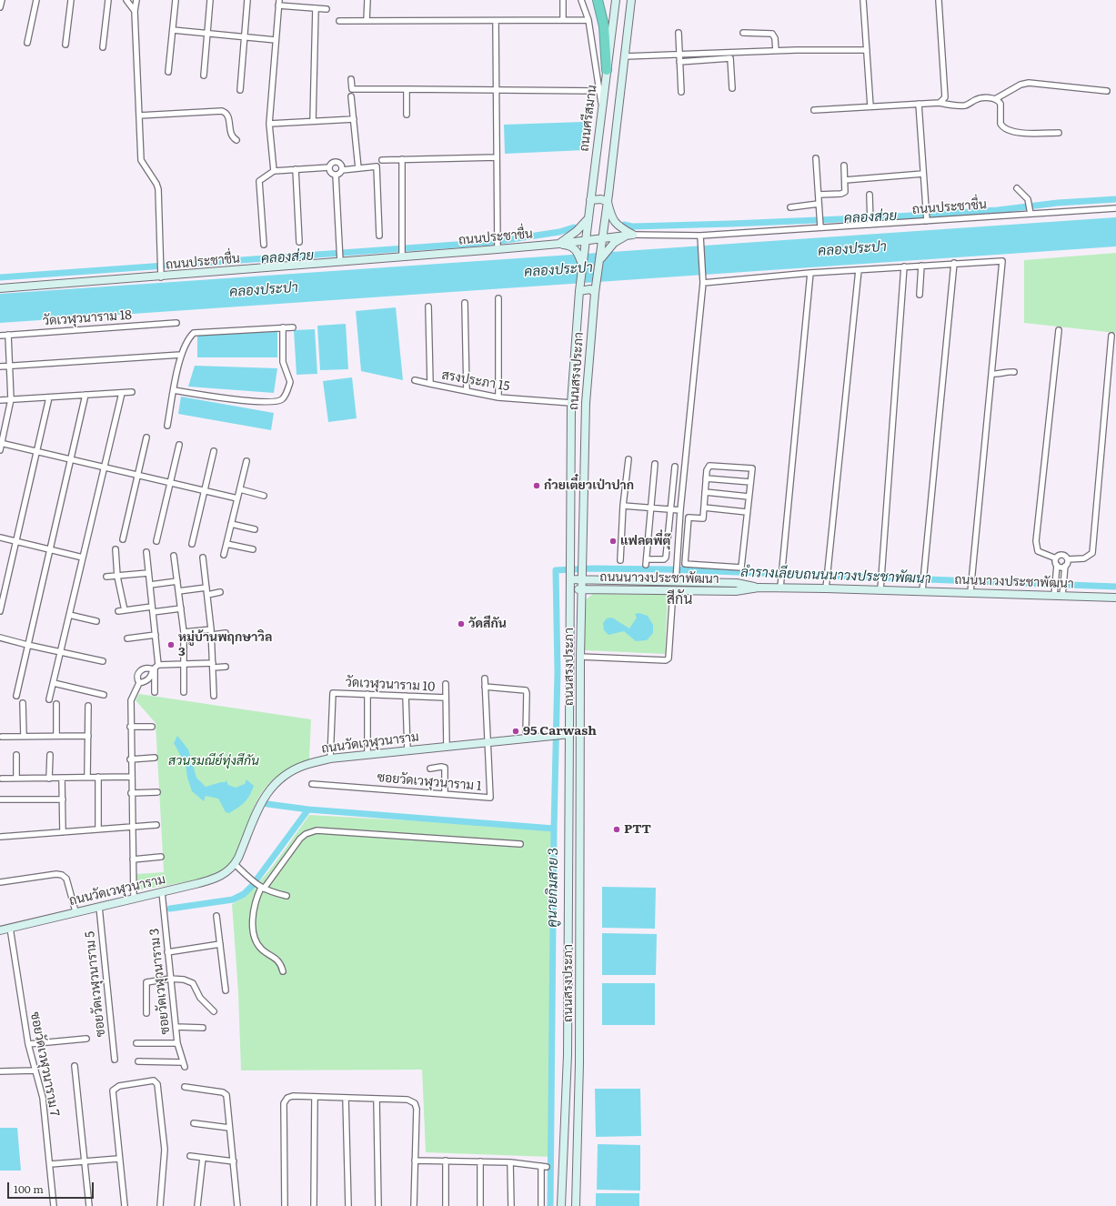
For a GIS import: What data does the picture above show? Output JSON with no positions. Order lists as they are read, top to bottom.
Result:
{
  "streets": {
    "main road": [
      "ถนนศรีสมาน",
      "ถนนประชาชื่น",
      "ถนนสรงประภา",
      "ถนนนาวงประชาพัฒนา",
      "ถนนวัดเวฬุวนาราม"
    ],
    "street": [
      "วัดเวฬุวนาราม 18",
      "สรงประภา 15",
      "วัดเวฬุวนาราม 10",
      "ซอยวัดเวฬุวนาราม 1",
      "ซอยวัดเวฬุวนาราม 3",
      "ซอยวัดเวฬุวนาราม 5",
      "ซอยวัดเวฬุวนาราม 7"
    ]
  },
  "crossings": [
    ["ถนนศรีสมาน", "ถนนประชาชื่น"],
    ["ถนนประชาชื่น", "ถนนสรงประภา"],
    ["ถนนสรงประภา", "สรงประภา 15"],
    ["ถนนสรงประภา", "ถนนนาวงประชาพัฒนา"],
    ["ถนนสรงประภา", "ถนนวัดเวฬุวนาราม"],
    ["วัดเวฬุวนาราม 10", "ถนนวัดเวฬุวนาราม"],
    ["ถนนวัดเวฬุวนาราม", "ซอยวัดเวฬุวนาราม 1"],
    ["ถนนวัดเวฬุวนาราม", "ซอยวัดเวฬุวนาราม 3"],
    ["ถนนวัดเวฬุวนาราม", "ซอยวัดเวฬุวนาราม 5"],
    ["ถนนวัดเวฬุวนาราม", "ซอยวัดเวฬุวนาราม 7"]
  ],
  "districts": ["สีกัน"],
  "water": [
    "คลองส่วย",
    "คลองประปา",
    "ลำรางเลียบถนนนาวงประชาพัฒนา",
    "คูนายกิมสาย 3"
  ],
  "parks": ["สวนรมณีย์ทุ่งสีกัน"],
  "places": [
    "ก๋วยเตี๋ยวเป่าปาก",
    "แฟลตพี่ตุ๊",
    "วัดสีกัน",
    "หมู่บ้านพฤกษาวิล 3",
    "95 Carwash",
    "PTT"
  ],
  "scale_bar": "100 m"
}
